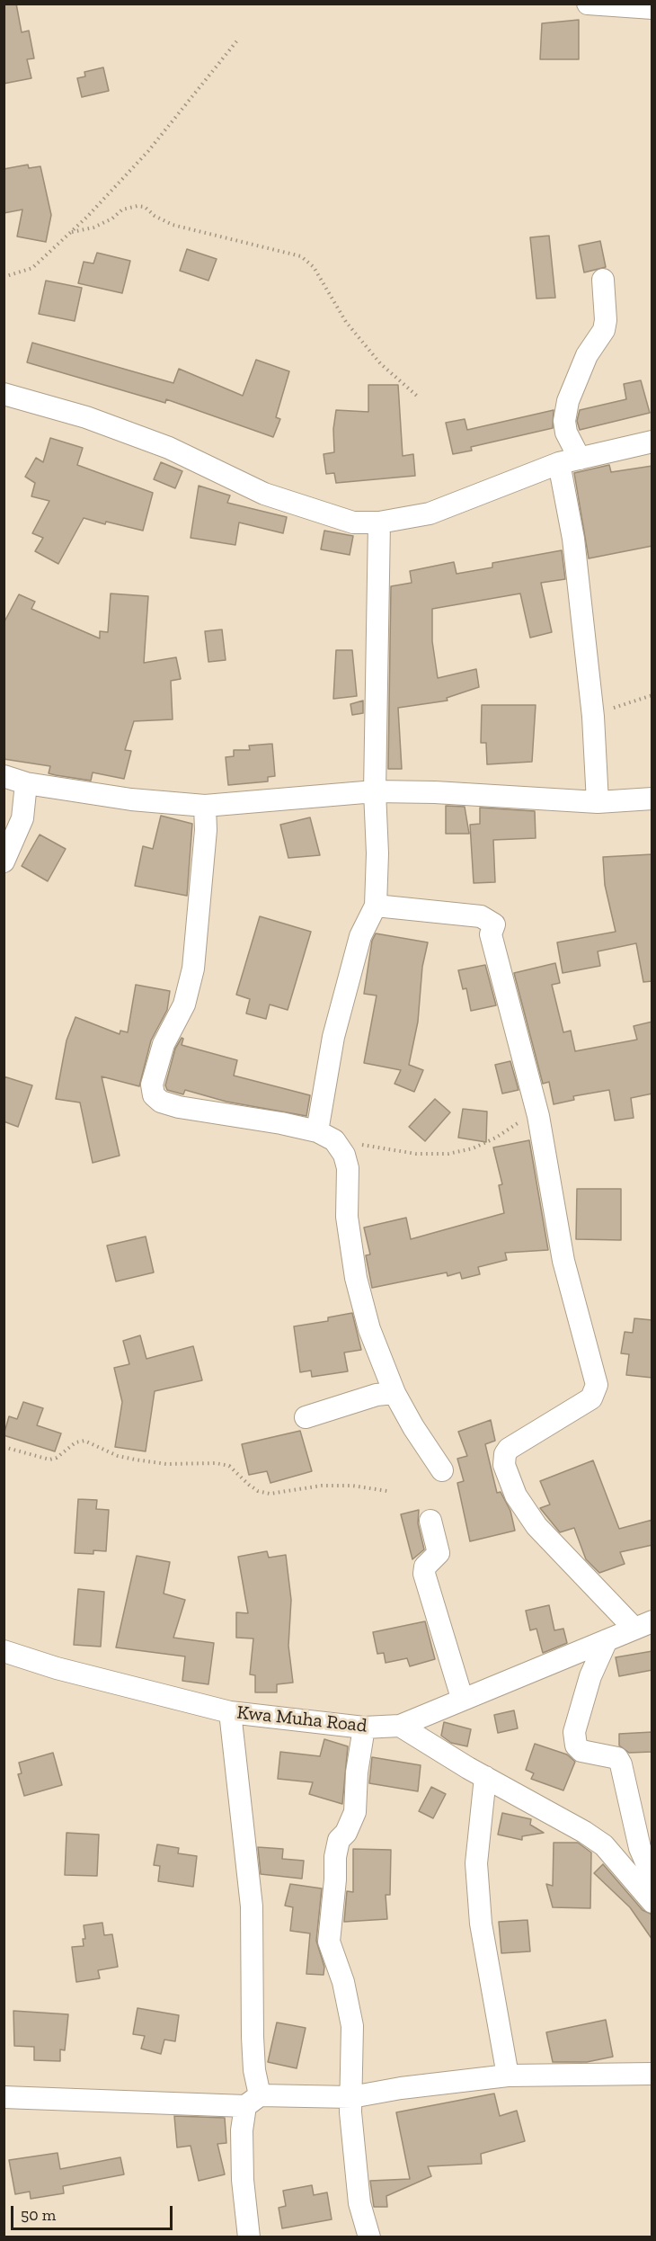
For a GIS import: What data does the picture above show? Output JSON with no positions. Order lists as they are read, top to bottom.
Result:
{
  "streets": {
    "street": ["Kwa Muha Road"]
  },
  "scale_bar": "50 m"
}
